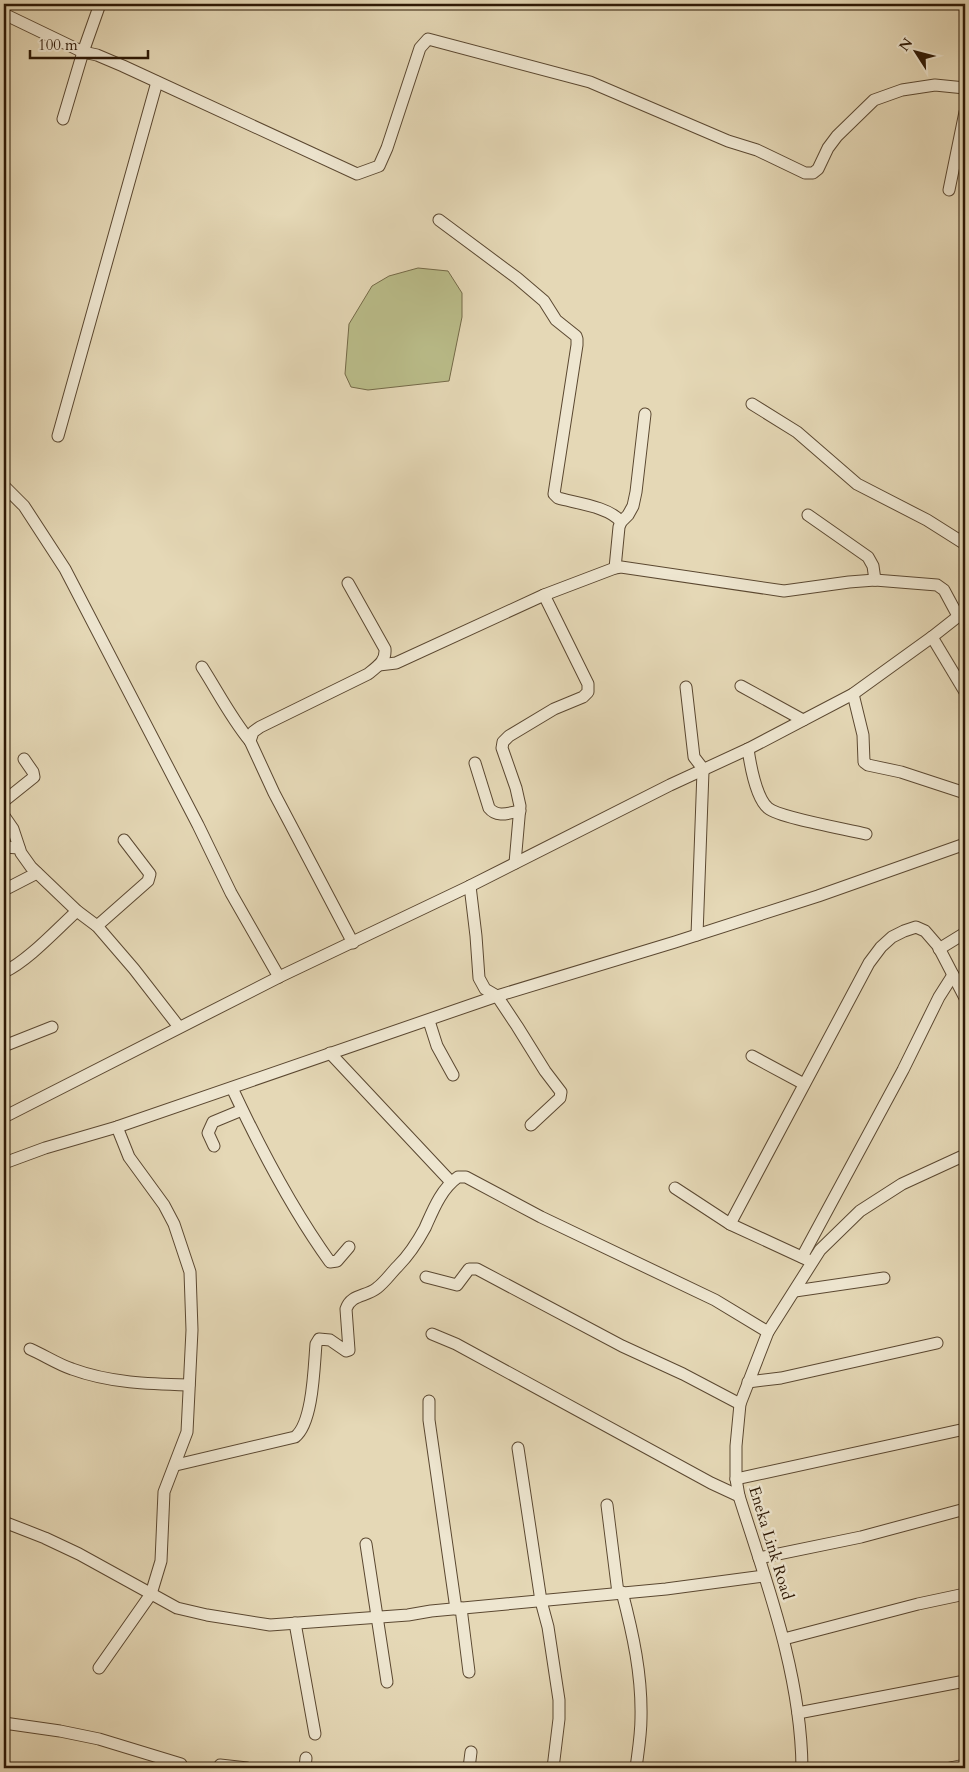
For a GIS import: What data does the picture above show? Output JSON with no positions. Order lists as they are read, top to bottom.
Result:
{
  "streets": {
    "street": ["Eneka Link Road"]
  },
  "scale_bar": "100 m",
  "north": "top left"
}
